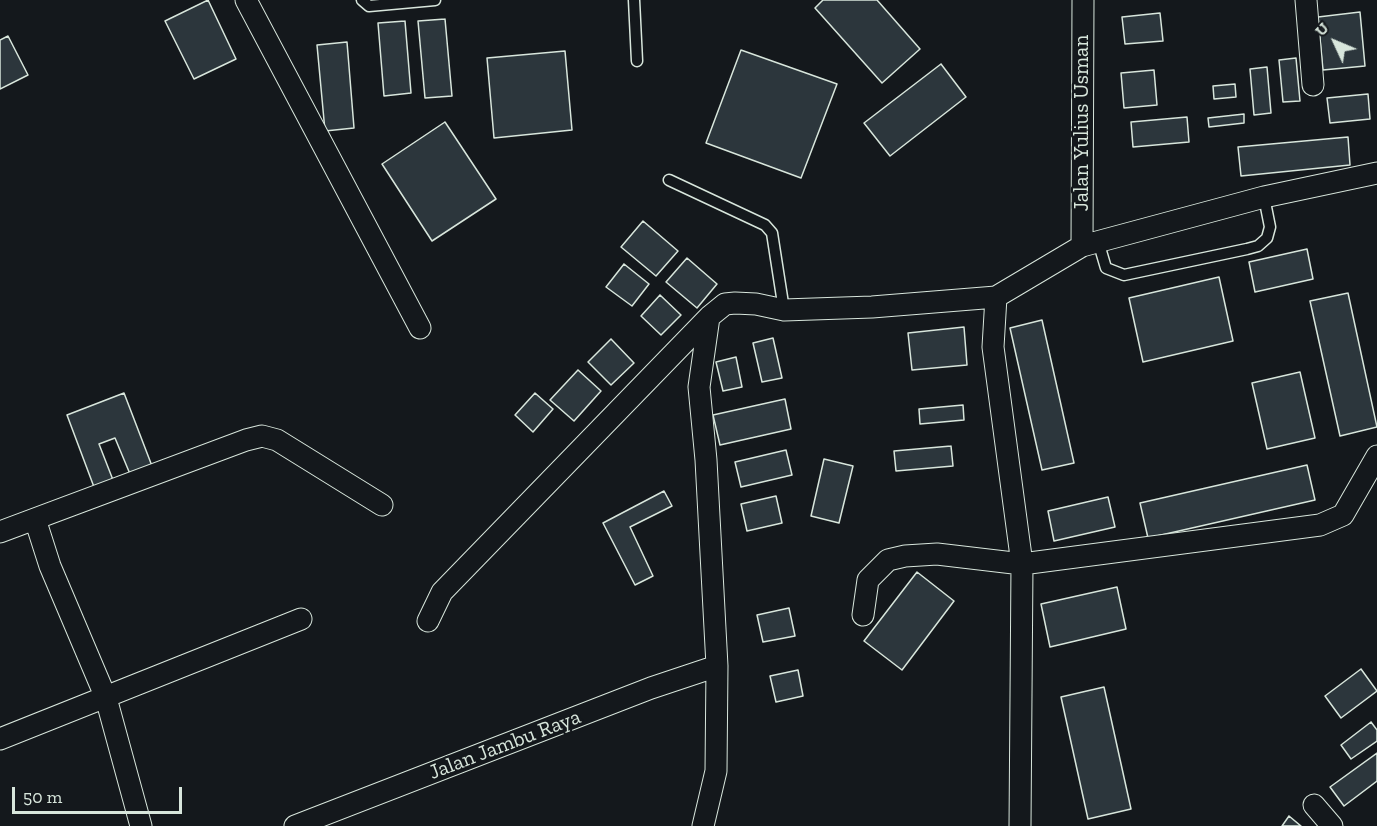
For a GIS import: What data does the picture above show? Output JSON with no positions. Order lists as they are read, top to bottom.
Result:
{
  "streets": {
    "street": ["Jalan Yulius Usman", "Jalan Jambu Raya"]
  },
  "scale_bar": "50 m",
  "north": "top left"
}
